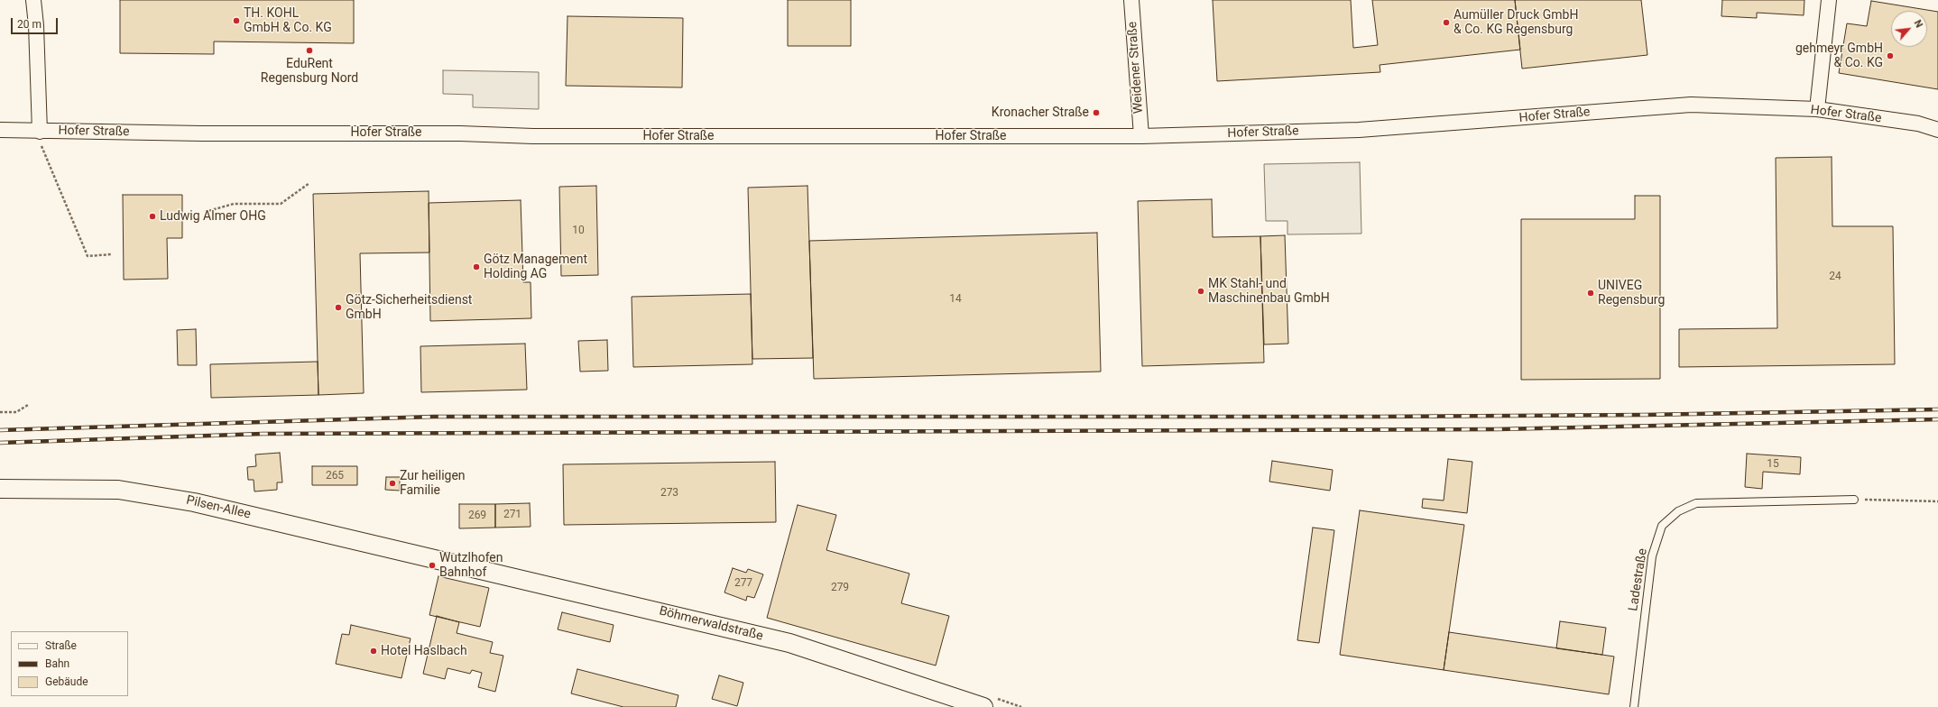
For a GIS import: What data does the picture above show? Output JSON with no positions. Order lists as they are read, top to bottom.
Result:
{
  "streets": {
    "street": [
      "Weidener Straße",
      "Hofer Straße",
      "Pilsen-Allee",
      "Böhmerwaldstraße"
    ],
    "lane": ["Ladestraße"]
  },
  "crossings": [
    ["Weidener Straße", "Hofer Straße"],
    ["Pilsen-Allee", "Böhmerwaldstraße"]
  ],
  "places": [
    "TH. KOHL GmbH & Co. KG",
    "Aumüller Druck GmbH & Co. KG Regensburg",
    "EduRent Regensburg Nord",
    "gehmeyr GmbH & Co. KG",
    "Kronacher Straße",
    "Ludwig Almer OHG",
    "Götz Management Holding AG",
    "MK Stahl- und Maschinenbau GmbH",
    "UNIVEG Regensburg",
    "Götz-Sicherheitsdienst GmbH",
    "Zur heiligen Familie",
    "Wutzlhofen Bahnhof",
    "Hotel Haslbach"
  ],
  "house_numbers": [
    "10",
    "24",
    "14",
    "15",
    "265",
    "273",
    "271",
    "269",
    "277",
    "279"
  ],
  "legend": ["Straße", "Bahn", "Gebäude"],
  "scale_bar": "20 m",
  "north": "top right"
}
